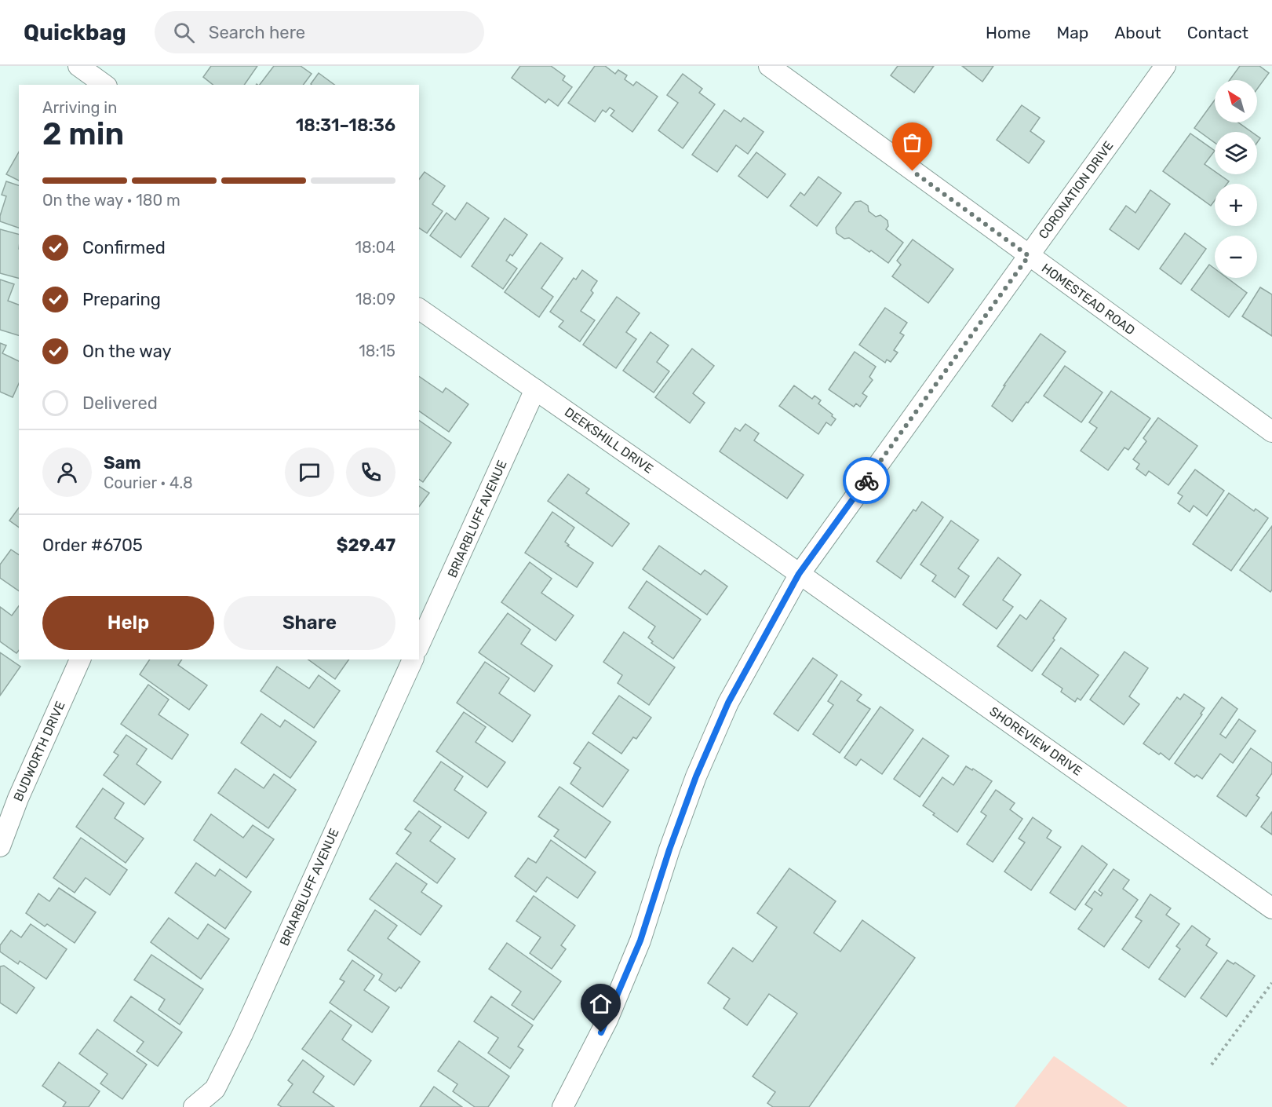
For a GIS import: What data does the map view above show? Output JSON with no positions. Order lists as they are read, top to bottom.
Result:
{
  "streets": {
    "street": [
      "CORONATION DRIVE",
      "HOMESTEAD ROAD",
      "DEEKSHILL DRIVE",
      "BRIARBLUFF AVENUE",
      "SHOREVIEW DRIVE",
      "BUDWORTH DRIVE"
    ]
  },
  "crossings": [
    ["CORONATION DRIVE", "HOMESTEAD ROAD"],
    ["CORONATION DRIVE", "DEEKSHILL DRIVE"],
    ["CORONATION DRIVE", "SHOREVIEW DRIVE"],
    ["DEEKSHILL DRIVE", "BRIARBLUFF AVENUE"],
    ["DEEKSHILL DRIVE", "SHOREVIEW DRIVE"]
  ],
  "north": "top left",
  "page": {
    "header": "Quickbag",
    "search": "Search here",
    "nav": [
      "Home",
      "Map",
      "About",
      "Contact"
    ],
    "map_buttons": ["+", "−"],
    "heading": ["2 min", "Arriving in", "18:31–18:36"],
    "panel": [
      "Sam",
      "Courier · 4.8",
      "Order #6705",
      "$29.47"
    ],
    "bar": "On the way · 180 m",
    "list": [
      ["Confirmed", "18:04"],
      ["Preparing", "18:09"],
      ["On the way", "18:15"],
      "Delivered"
    ],
    "buttons": ["Help", "Share"]
  }
}
